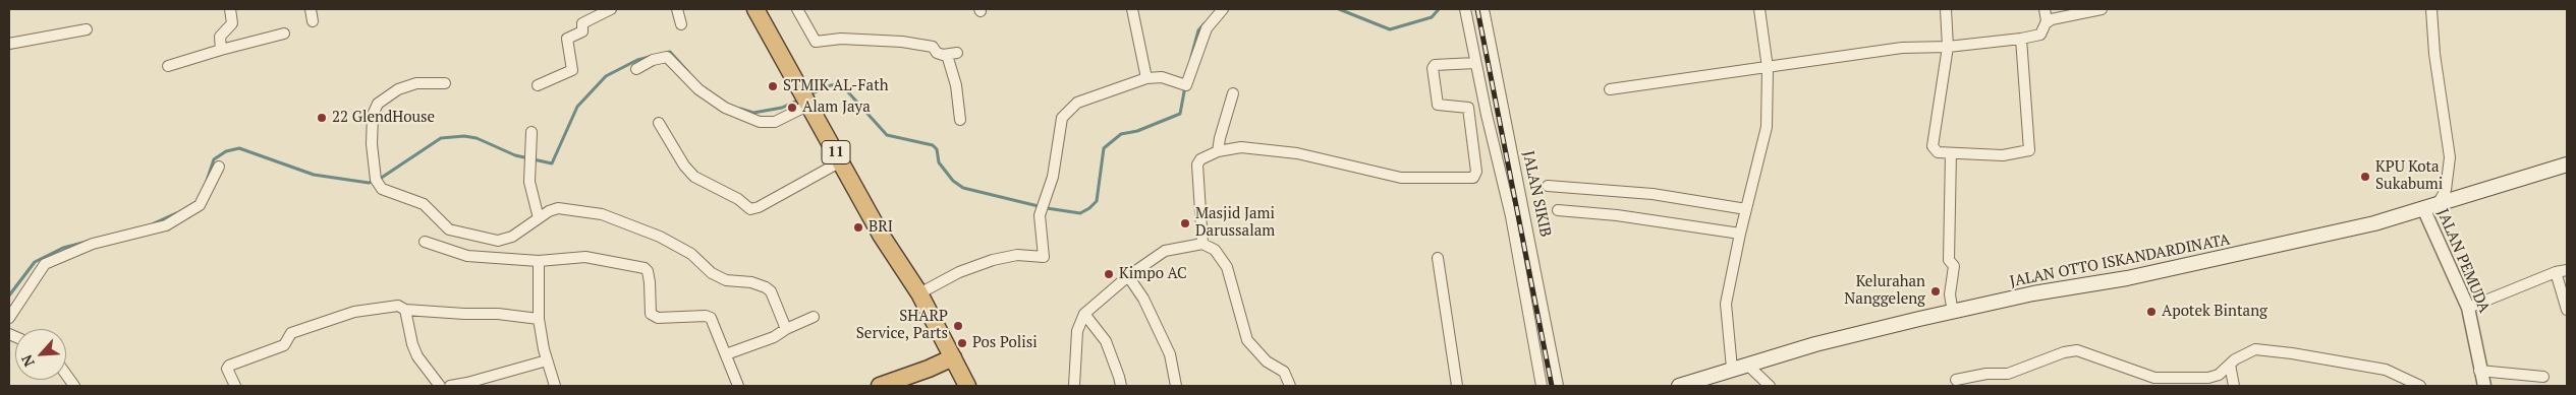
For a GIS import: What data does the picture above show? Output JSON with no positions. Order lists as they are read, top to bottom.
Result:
{
  "streets": {
    "highway": ["11"],
    "main road": ["JALAN OTTO ISKANDARDINATA"],
    "street": ["JALAN SIKIB", "JALAN PEMUDA"]
  },
  "crossings": [
    ["JALAN OTTO ISKANDARDINATA", "JALAN PEMUDA"]
  ],
  "places": [
    "STMIK AL-Fath",
    "Alam Jaya",
    "22 GlendHouse",
    "KPU Kota Sukabumi",
    "Masjid Jami Darussalam",
    "BRI",
    "Kimpo AC",
    "Kelurahan Nanggeleng",
    "Apotek Bintang",
    "SHARP Service, Parts",
    "Pos Polisi"
  ],
  "north": "bottom left"
}
